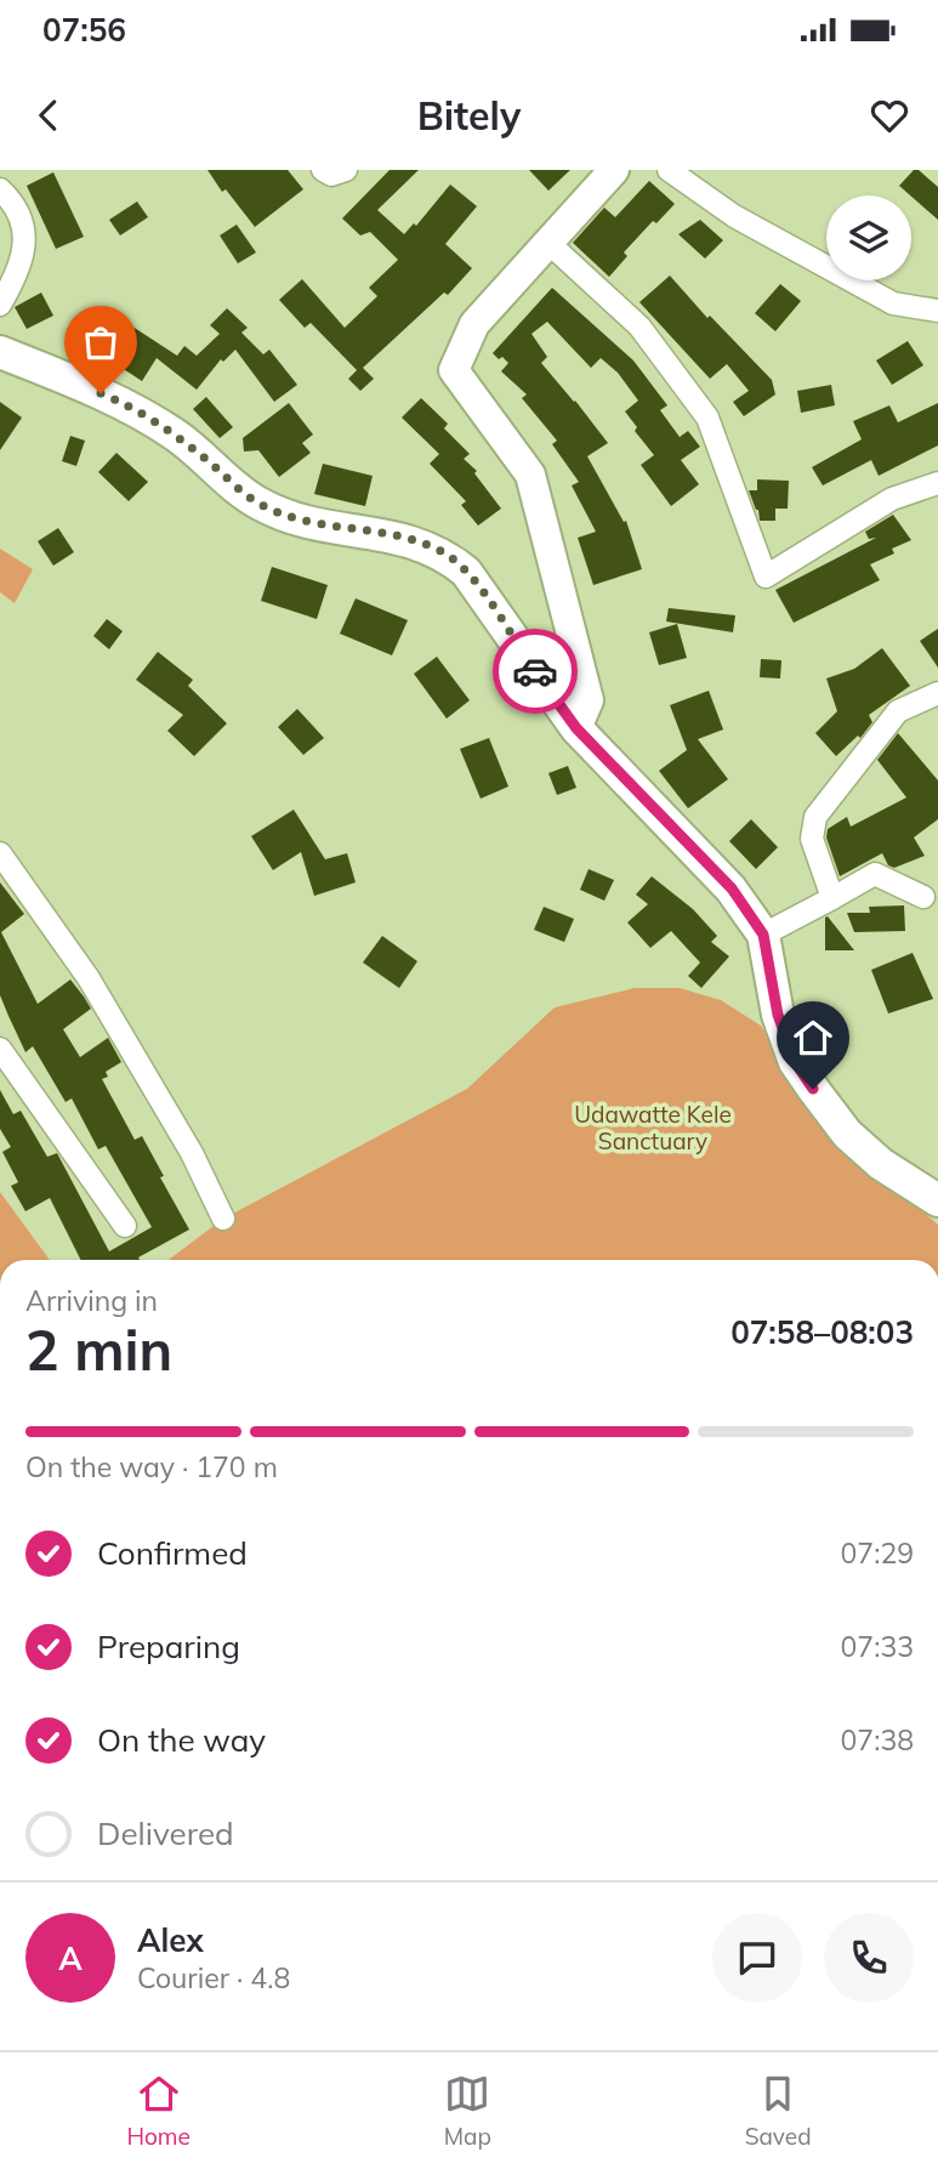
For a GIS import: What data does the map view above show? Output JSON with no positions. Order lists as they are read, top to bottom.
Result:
{
  "parks": ["Udawatte Kele Sanctuary"],
  "page": {
    "status": "07:56",
    "header": "Bitely",
    "heading": ["2 min", "Arriving in", "07:58–08:03"],
    "panel": ["Alex", "Courier · 4.8"],
    "bar": "On the way · 170 m",
    "list": [
      ["Confirmed", "07:29"],
      ["Preparing", "07:33"],
      ["On the way", "07:38"],
      "Delivered"
    ],
    "round": "A",
    "tabs": ["Home", "Map", "Saved"]
  }
}
